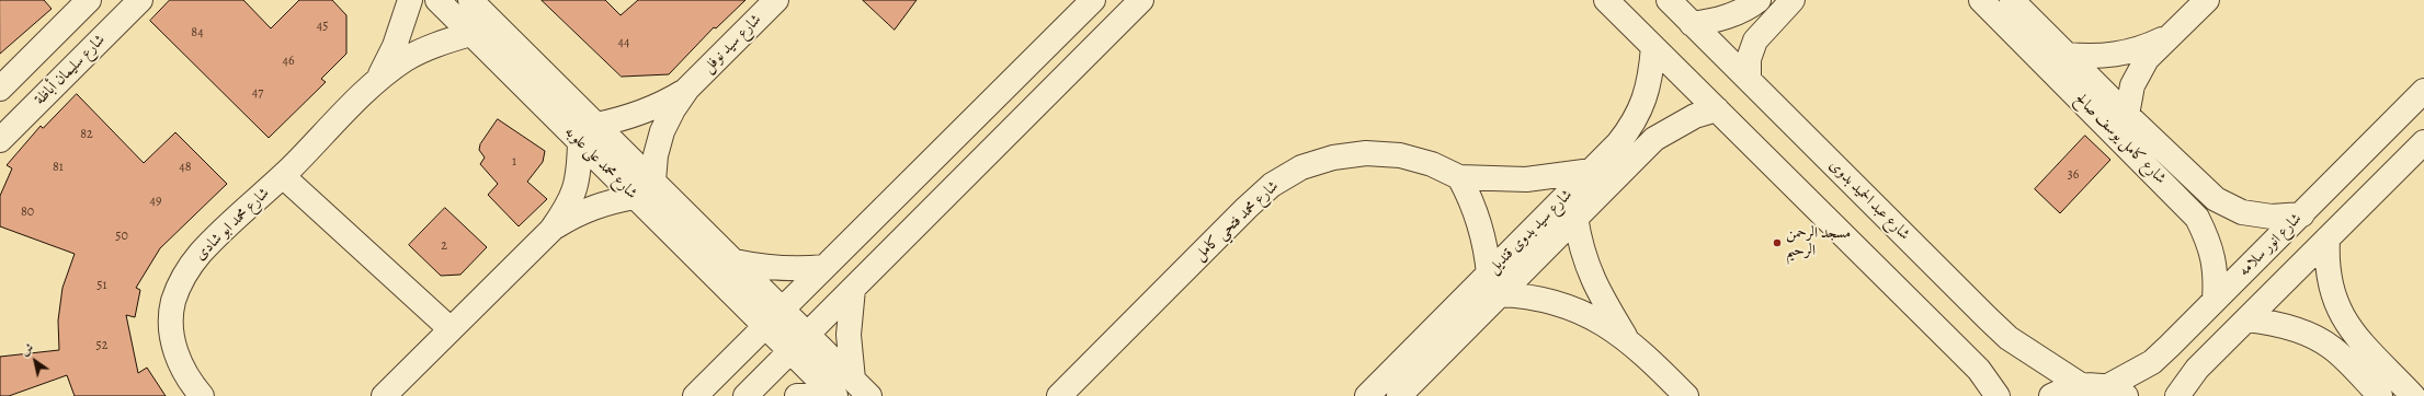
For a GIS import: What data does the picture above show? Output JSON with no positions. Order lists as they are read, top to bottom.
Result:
{
  "streets": {
    "street": [
      "شارع سيد نوفل",
      "شارع سليمان أباظة",
      "شارع كامل يوسف صالح",
      "شارع محمد على علوبه",
      "شارع عبد الحميد بدوى",
      "شارع محمد فتحي كامل",
      "شارع محمد ابو شادى",
      "شارع سيد بدوى قنديل",
      "شارع انور سلامه"
    ]
  },
  "crossings": [
    ["شارع سيد نوفل", "شارع محمد على علوبه"],
    ["شارع كامل يوسف صالح", "شارع انور سلامه"],
    ["شارع محمد على علوبه", "شارع محمد ابو شادى"],
    ["شارع محمد فتحي كامل", "شارع سيد بدوى قنديل"]
  ],
  "places": ["مسجد الرحمن الرحيم"],
  "house_numbers": [
    "45",
    "84",
    "44",
    "46",
    "47",
    "82",
    "1",
    "81",
    "48",
    "36",
    "49",
    "80",
    "50",
    "2",
    "51",
    "52"
  ],
  "north": "top left"
}
